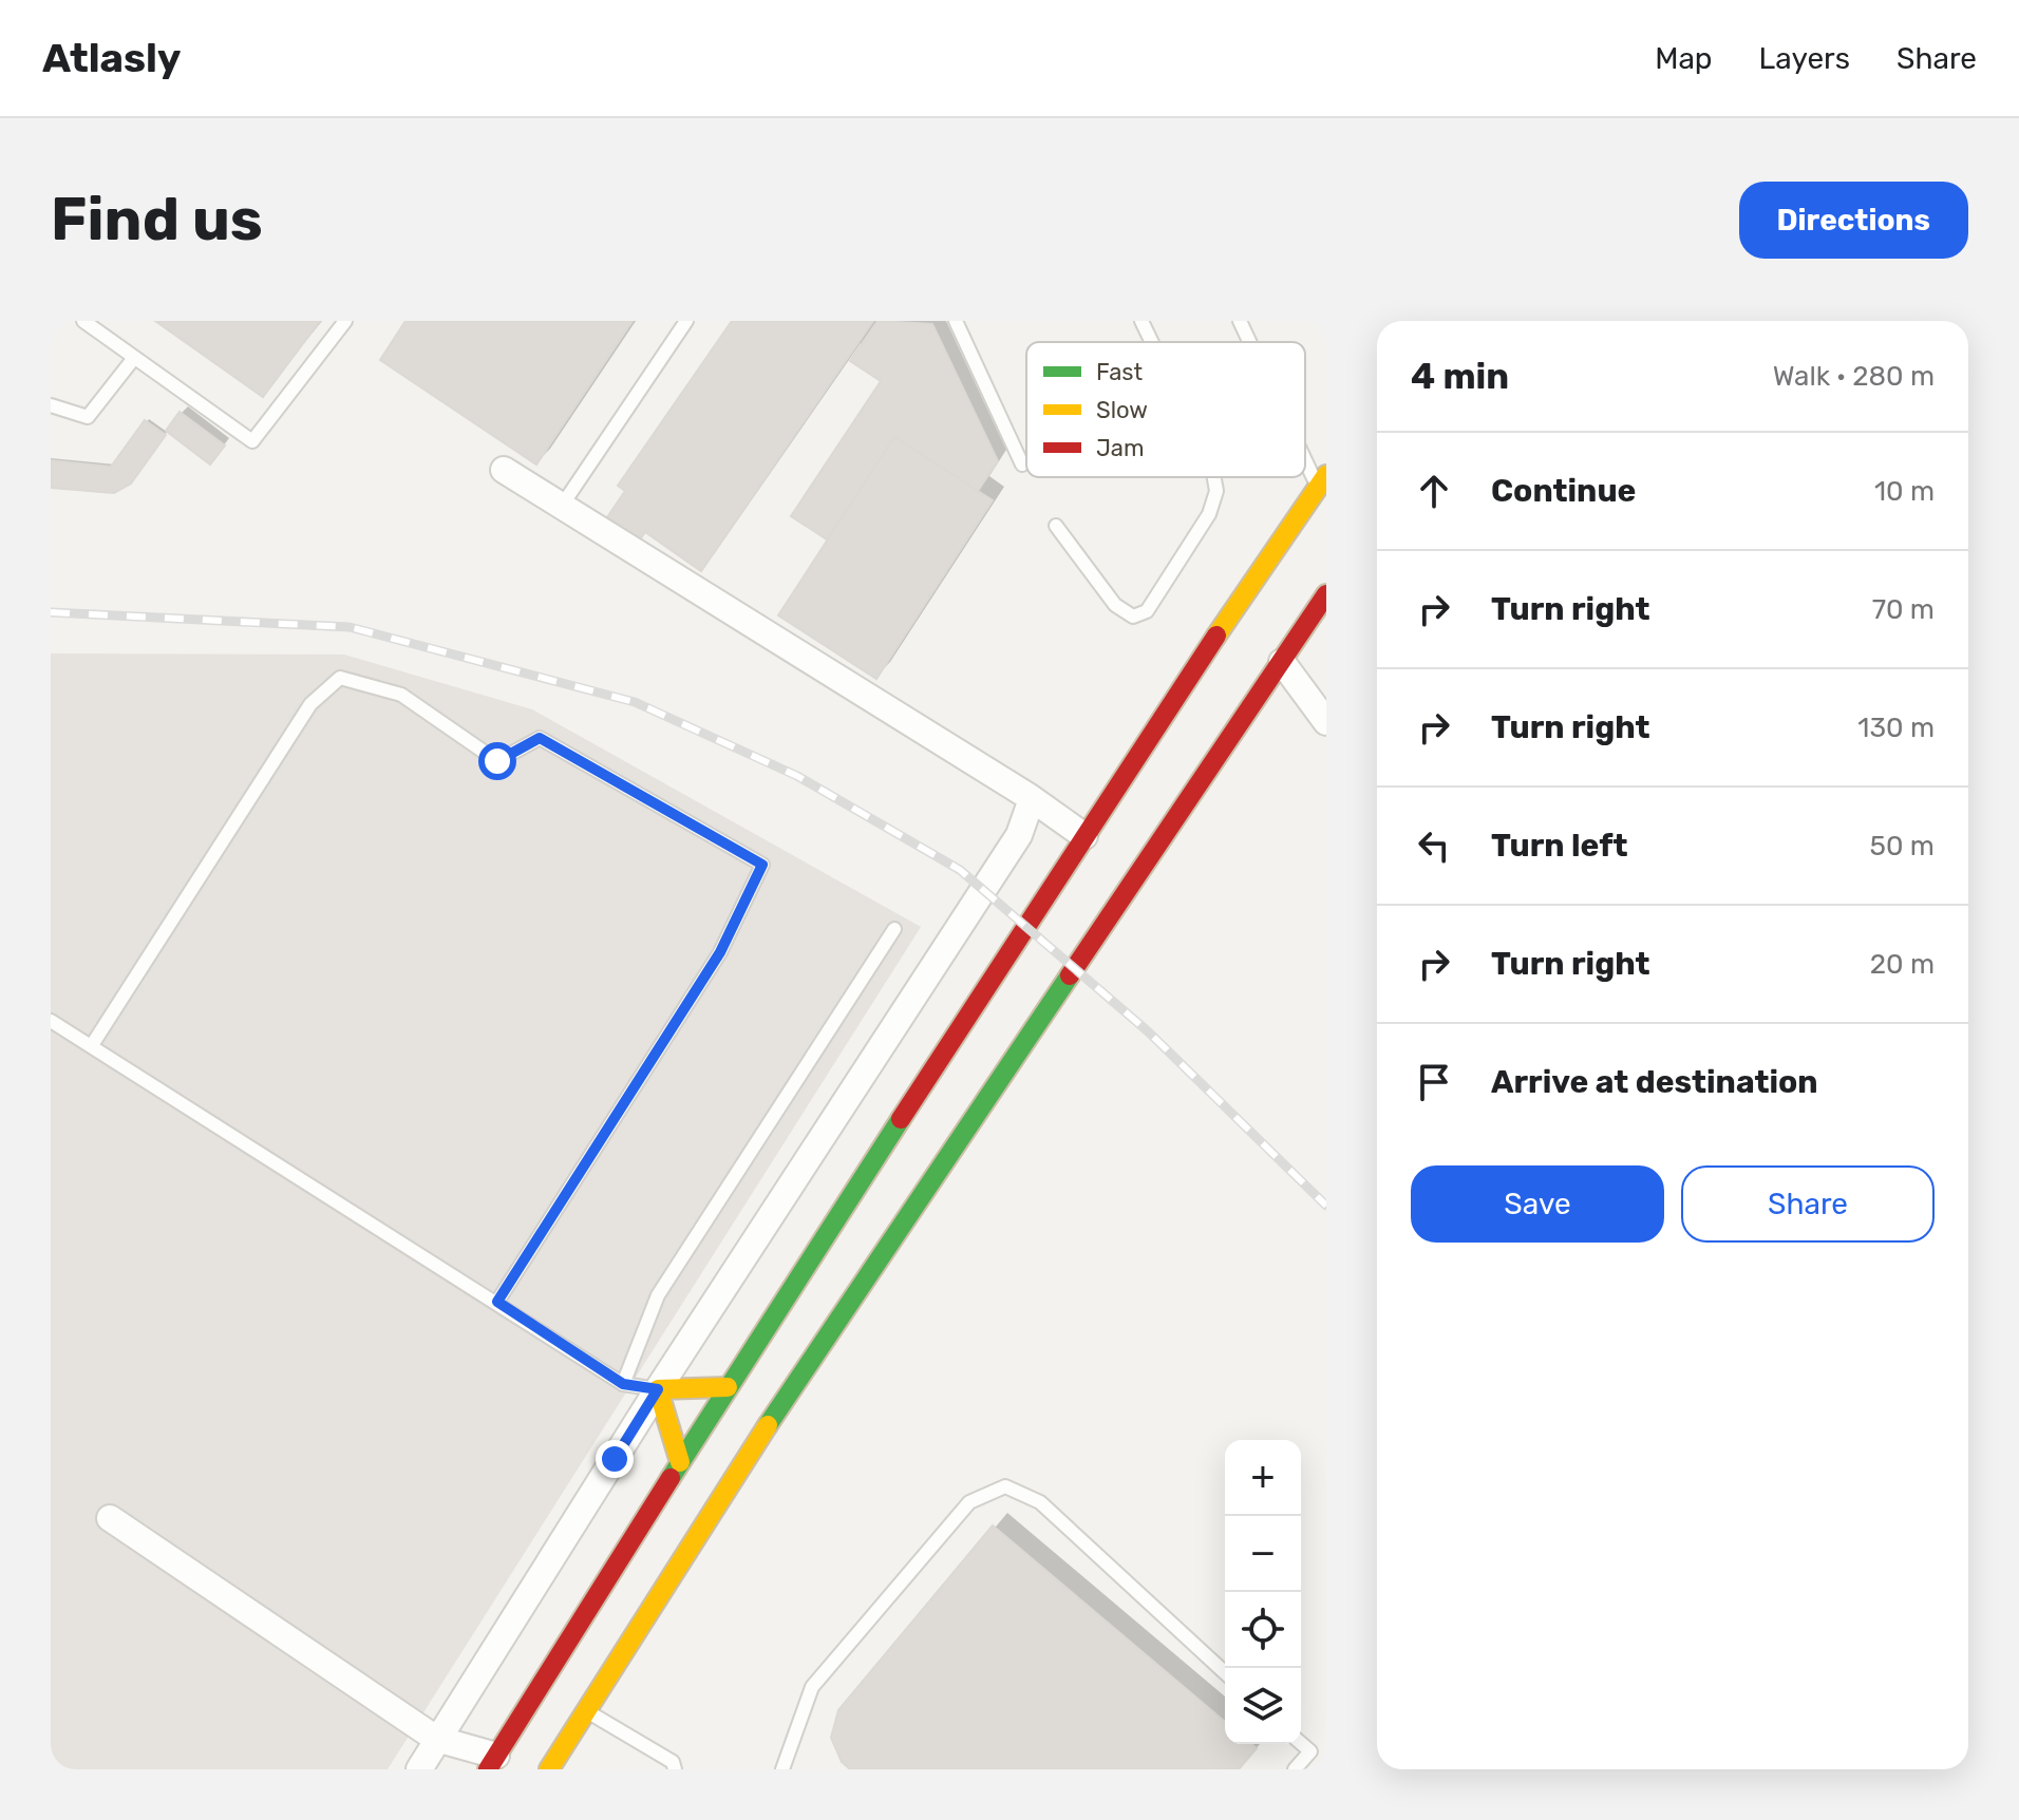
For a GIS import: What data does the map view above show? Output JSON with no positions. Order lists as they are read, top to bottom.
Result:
{
  "legend": ["Fast", "Slow", "Jam"],
  "page": {
    "header": "Atlasly",
    "nav": ["Map", "Layers", "Share"],
    "buttons": [
      "Directions",
      ["Save", "Share"]
    ],
    "title": "Find us",
    "heading": ["4 min", "Walk · 280 m"],
    "list": [
      ["Continue", "10 m"],
      ["Turn right", "70 m"],
      ["Turn right", "130 m"],
      ["Turn left", "50 m"],
      ["Turn right", "20 m"],
      "Arrive at destination"
    ],
    "map_buttons": ["+", "−"]
  }
}
